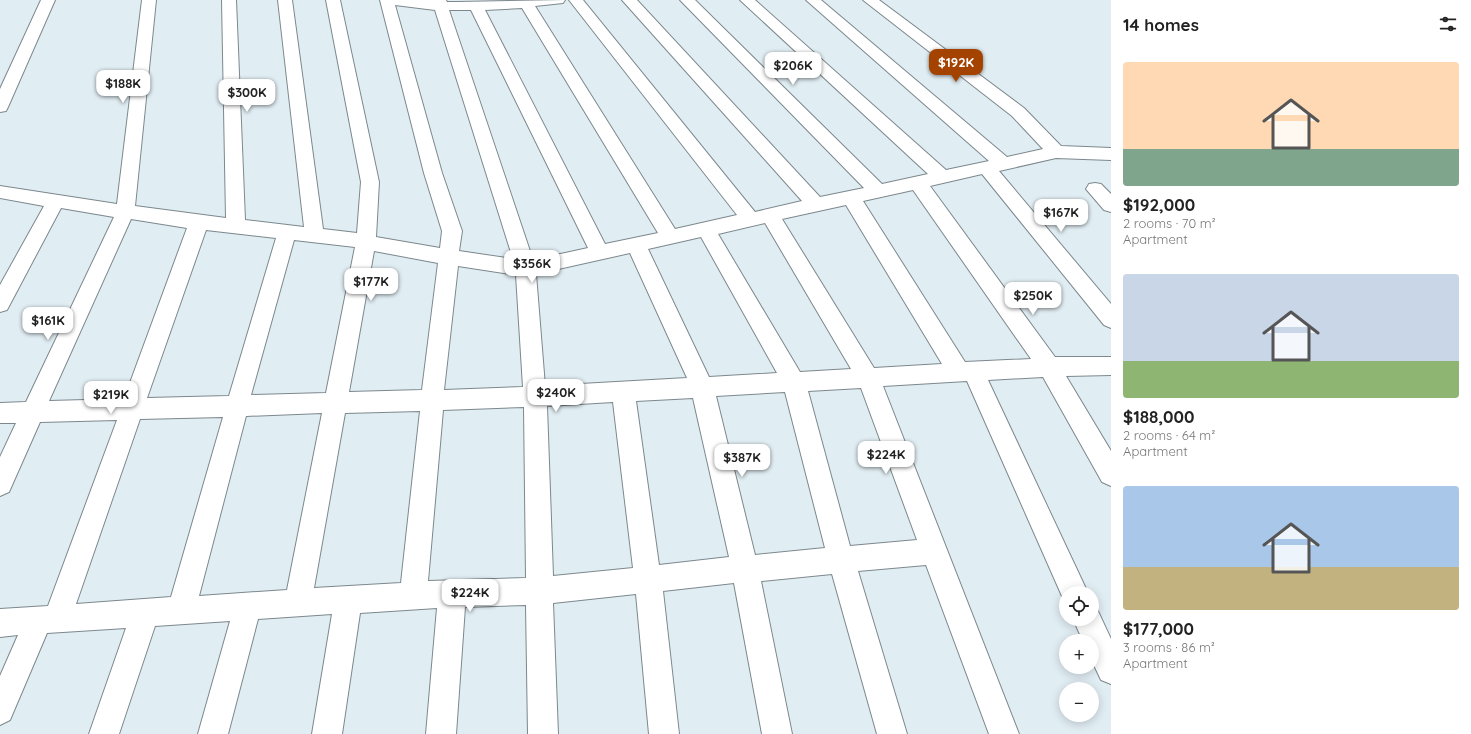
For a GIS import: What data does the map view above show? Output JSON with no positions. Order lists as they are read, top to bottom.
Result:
{
  "page": {
    "heading": "14 homes",
    "list": [
      {
        "name": "$192,000",
        "note": "2 rooms · 70 m² · Apartment"
      },
      {
        "name": "$188,000",
        "note": "2 rooms · 64 m² · Apartment"
      },
      {
        "name": "$177,000",
        "note": "3 rooms · 86 m² · Apartment"
      }
    ],
    "price": [
      "$192K",
      "$206K",
      "$188K",
      "$300K",
      "$167K",
      "$356K",
      "$177K",
      "$250K",
      "$161K",
      "$240K",
      "$219K",
      "$224K",
      "$387K",
      "$224K"
    ],
    "map_buttons": ["+", "−"]
  }
}
